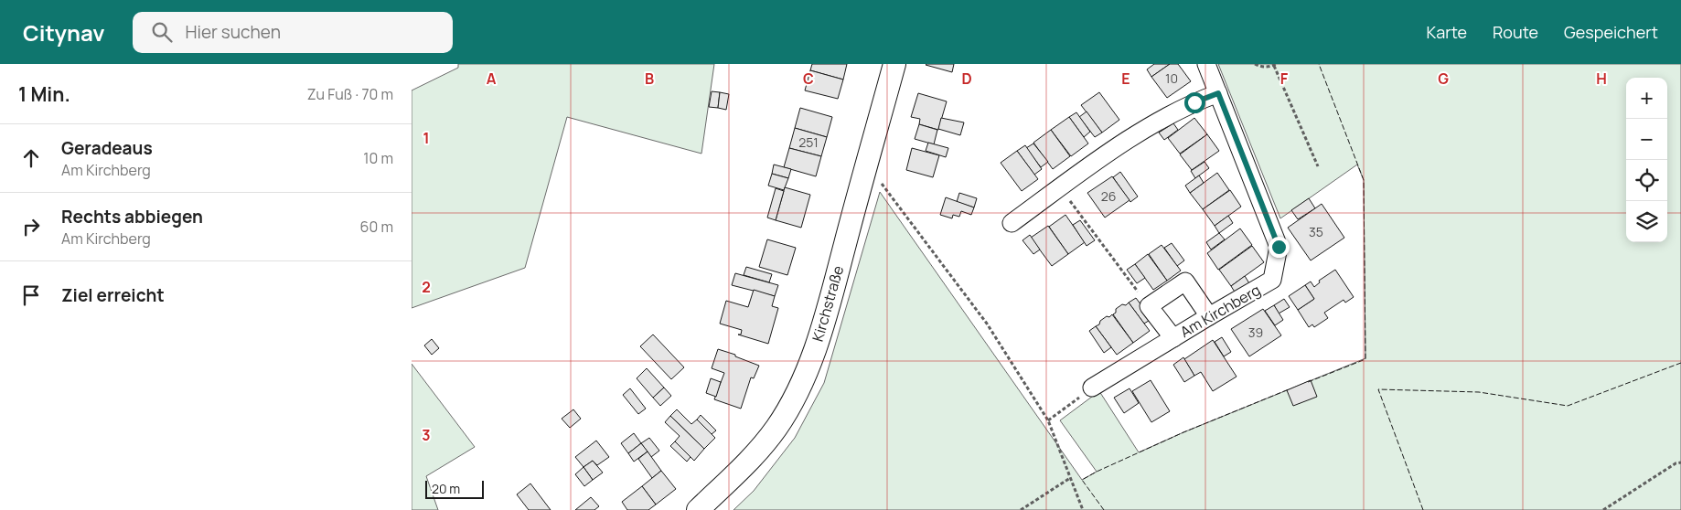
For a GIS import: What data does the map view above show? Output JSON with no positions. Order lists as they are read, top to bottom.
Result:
{
  "streets": {
    "street": ["Kirchstraße", "Am Kirchberg"]
  },
  "house_numbers": [
    "10",
    "251",
    "26",
    "35",
    "39"
  ],
  "scale_bar": "20 m",
  "page": {
    "header": "Citynav",
    "search": "Hier suchen",
    "nav": ["Karte", "Route", "Gespeichert"],
    "heading": ["1 Min.", "Zu Fuß · 70 m"],
    "map_buttons": ["+", "−"],
    "list": [
      ["Geradeaus", "Am Kirchberg", "10 m"],
      ["Rechts abbiegen", "Am Kirchberg", "60 m"],
      "Ziel erreicht"
    ],
    "scale": "20 m"
  },
  "grid": {
    "columns": [
      "A",
      "B",
      "C",
      "D",
      "E",
      "F",
      "G",
      "H"
    ],
    "rows": ["1", "2", "3"]
  }
}
